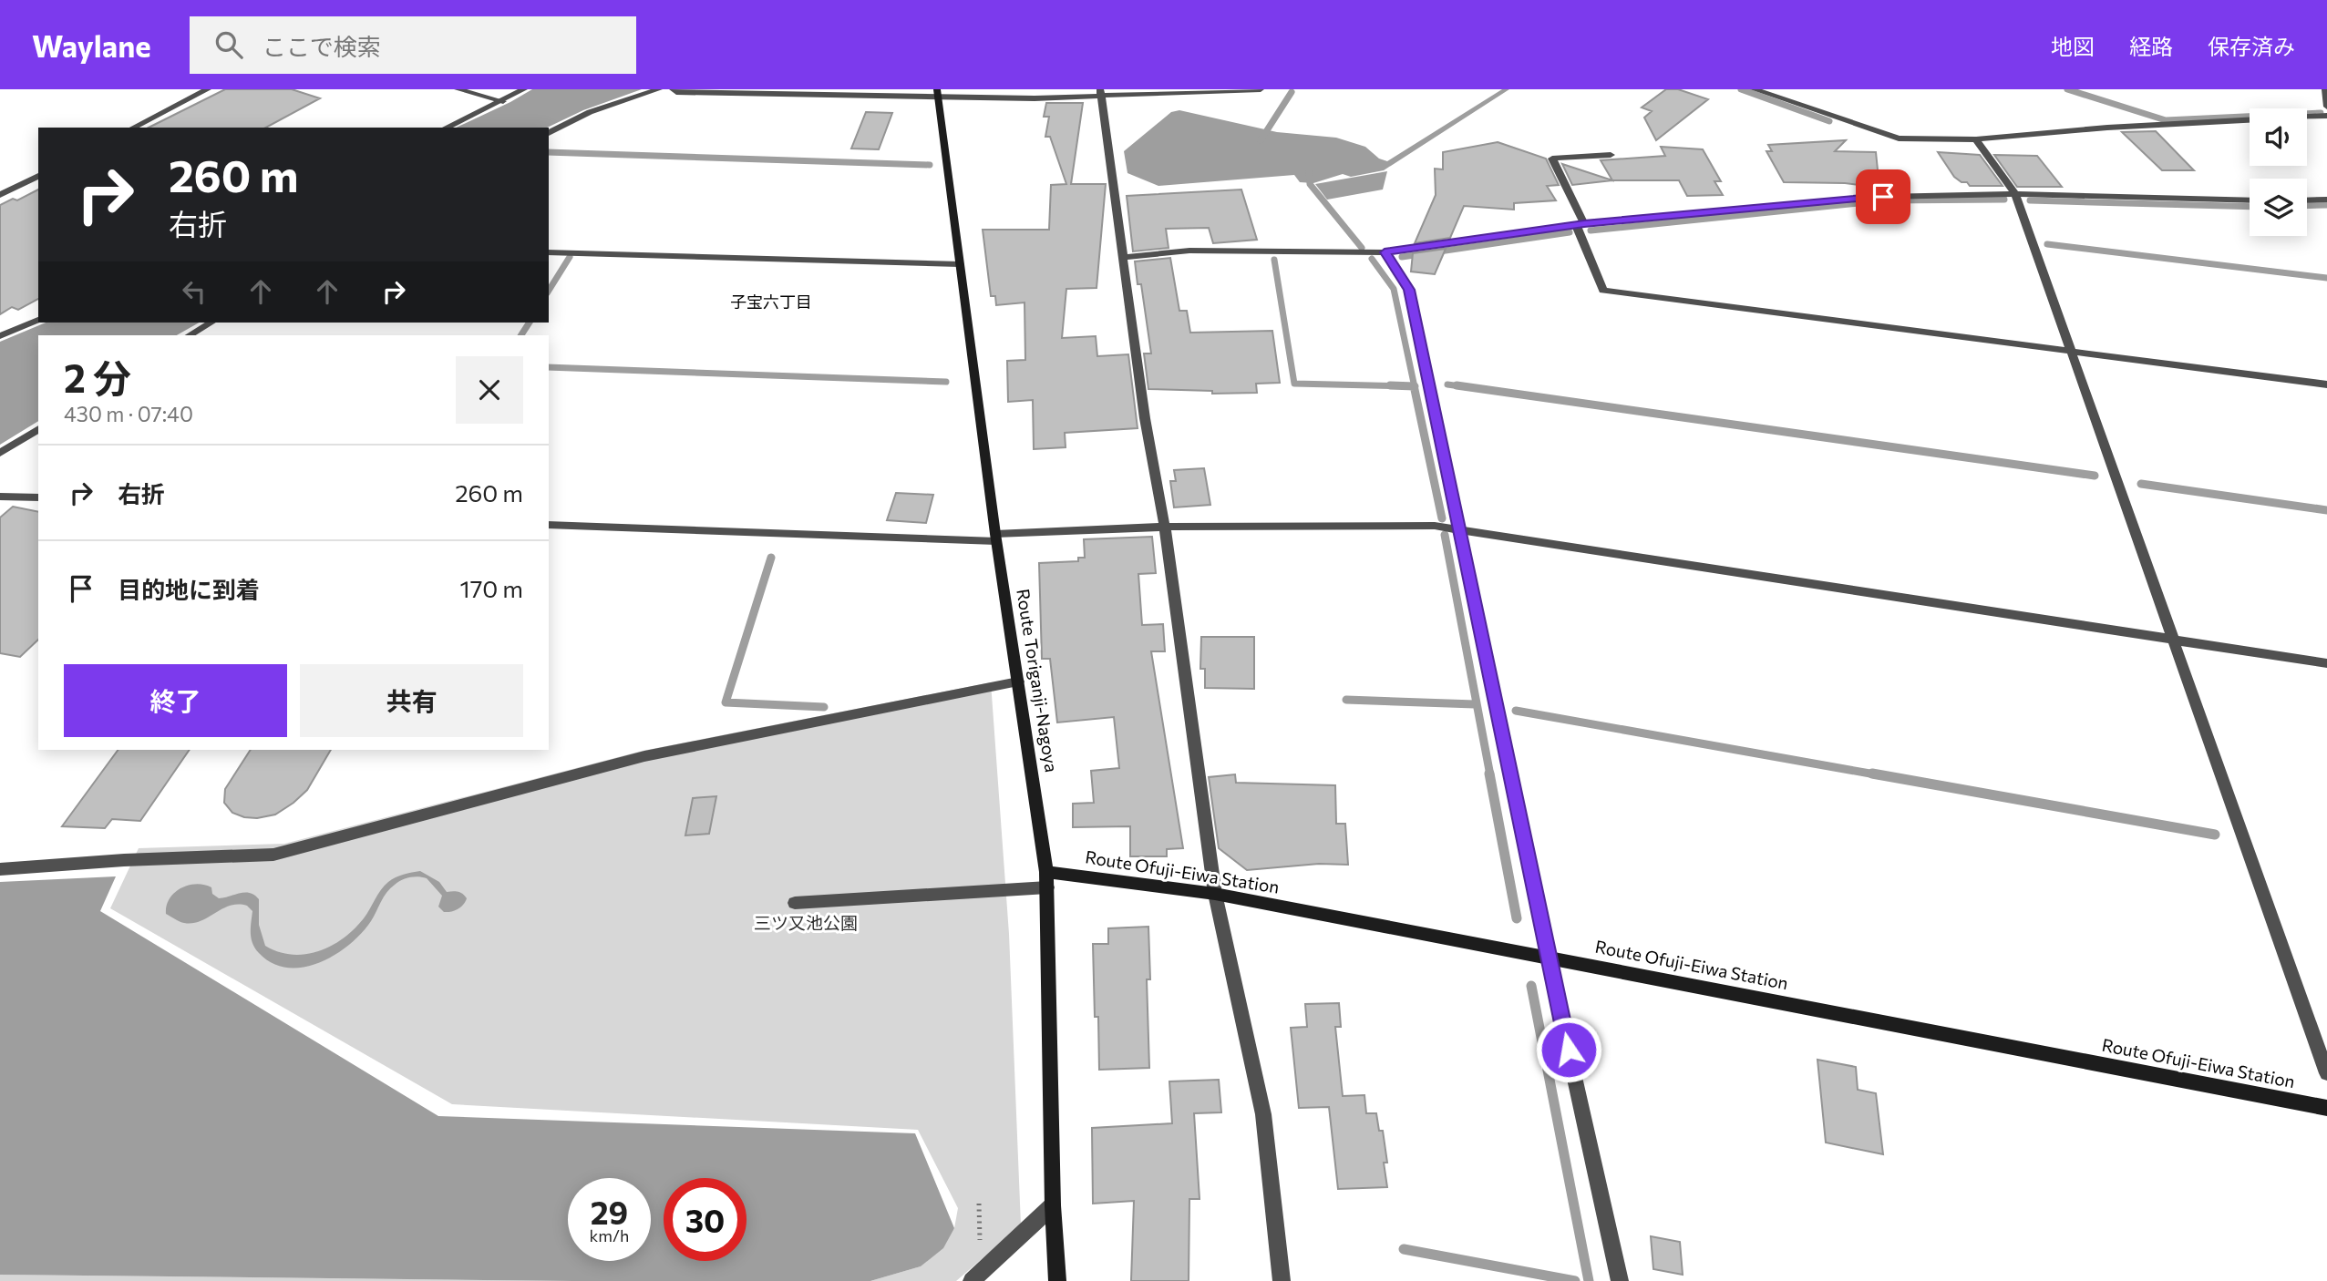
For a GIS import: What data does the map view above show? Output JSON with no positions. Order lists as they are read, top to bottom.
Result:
{
  "streets": {
    "main road": ["Route Toriganji-Nagoya", "Route Ofuji-Eiwa Station"]
  },
  "crossings": [
    ["Route Toriganji-Nagoya", "Route Ofuji-Eiwa Station"]
  ],
  "districts": ["子宝六丁目"],
  "parks": ["三ツ又池公園"],
  "page": {
    "header": "Waylane",
    "search": "ここで検索",
    "nav": ["地図", "経路", "保存済み"],
    "turn": ["260 m", "右折"],
    "heading": ["2 分", "430 m · 07:40"],
    "list": [
      {
        "name": "右折",
        "value": "260 m"
      },
      {
        "name": "目的地に到着",
        "value": "170 m"
      }
    ],
    "buttons": ["終了", "共有"],
    "speed": "29 km/h",
    "limit": "30"
  }
}
